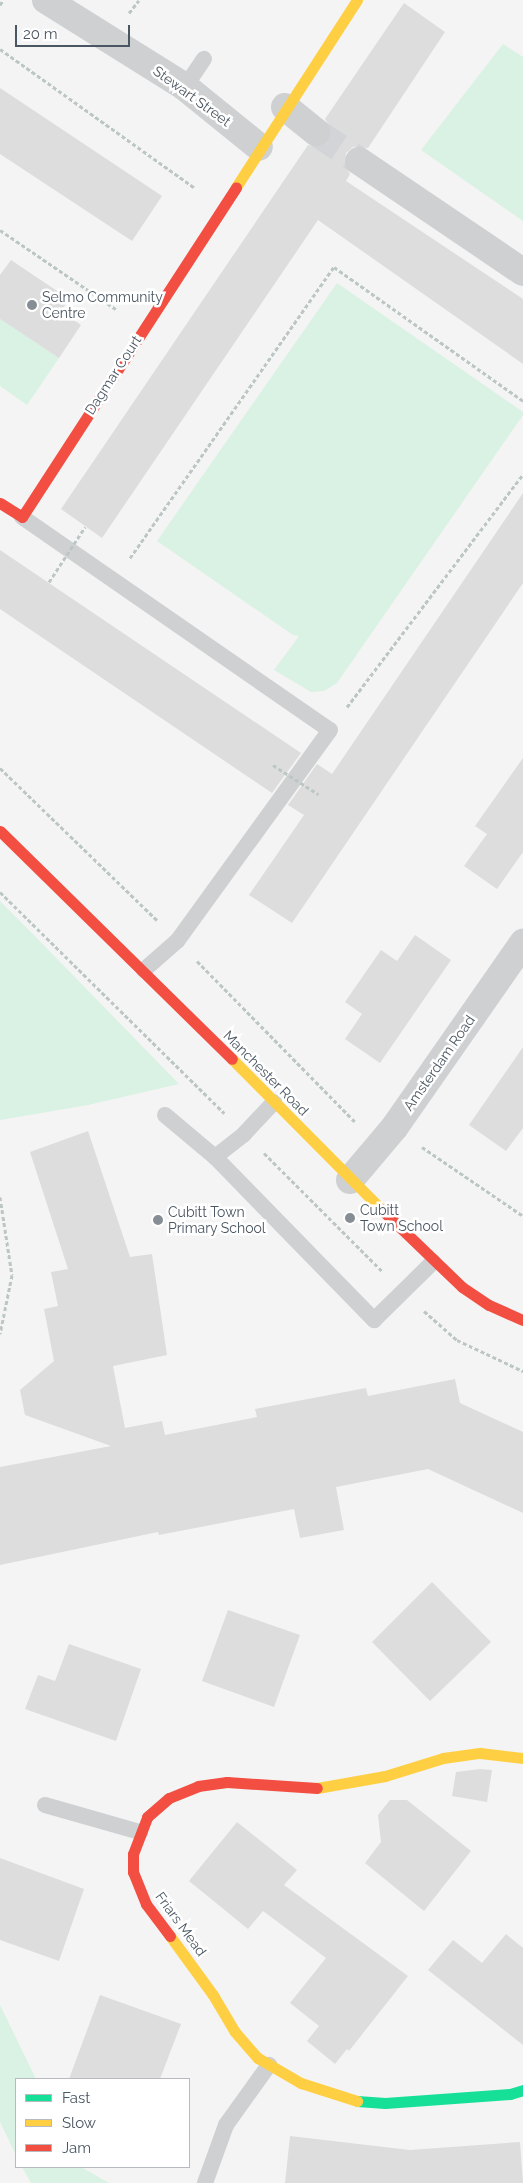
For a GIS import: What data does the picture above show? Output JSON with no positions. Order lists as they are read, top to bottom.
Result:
{
  "streets": {
    "street": [
      "Stewart Street",
      "Dagmar Court",
      "Amsterdam Road",
      "Manchester Road",
      "Friars Mead"
    ]
  },
  "crossings": [
    ["Stewart Street", "Dagmar Court"],
    ["Amsterdam Road", "Manchester Road"]
  ],
  "places": ["Selmo Community Centre", "Cubitt Town School", "Cubitt Town Primary School"],
  "legend": ["Fast", "Slow", "Jam"],
  "scale_bar": "20 m"
}
